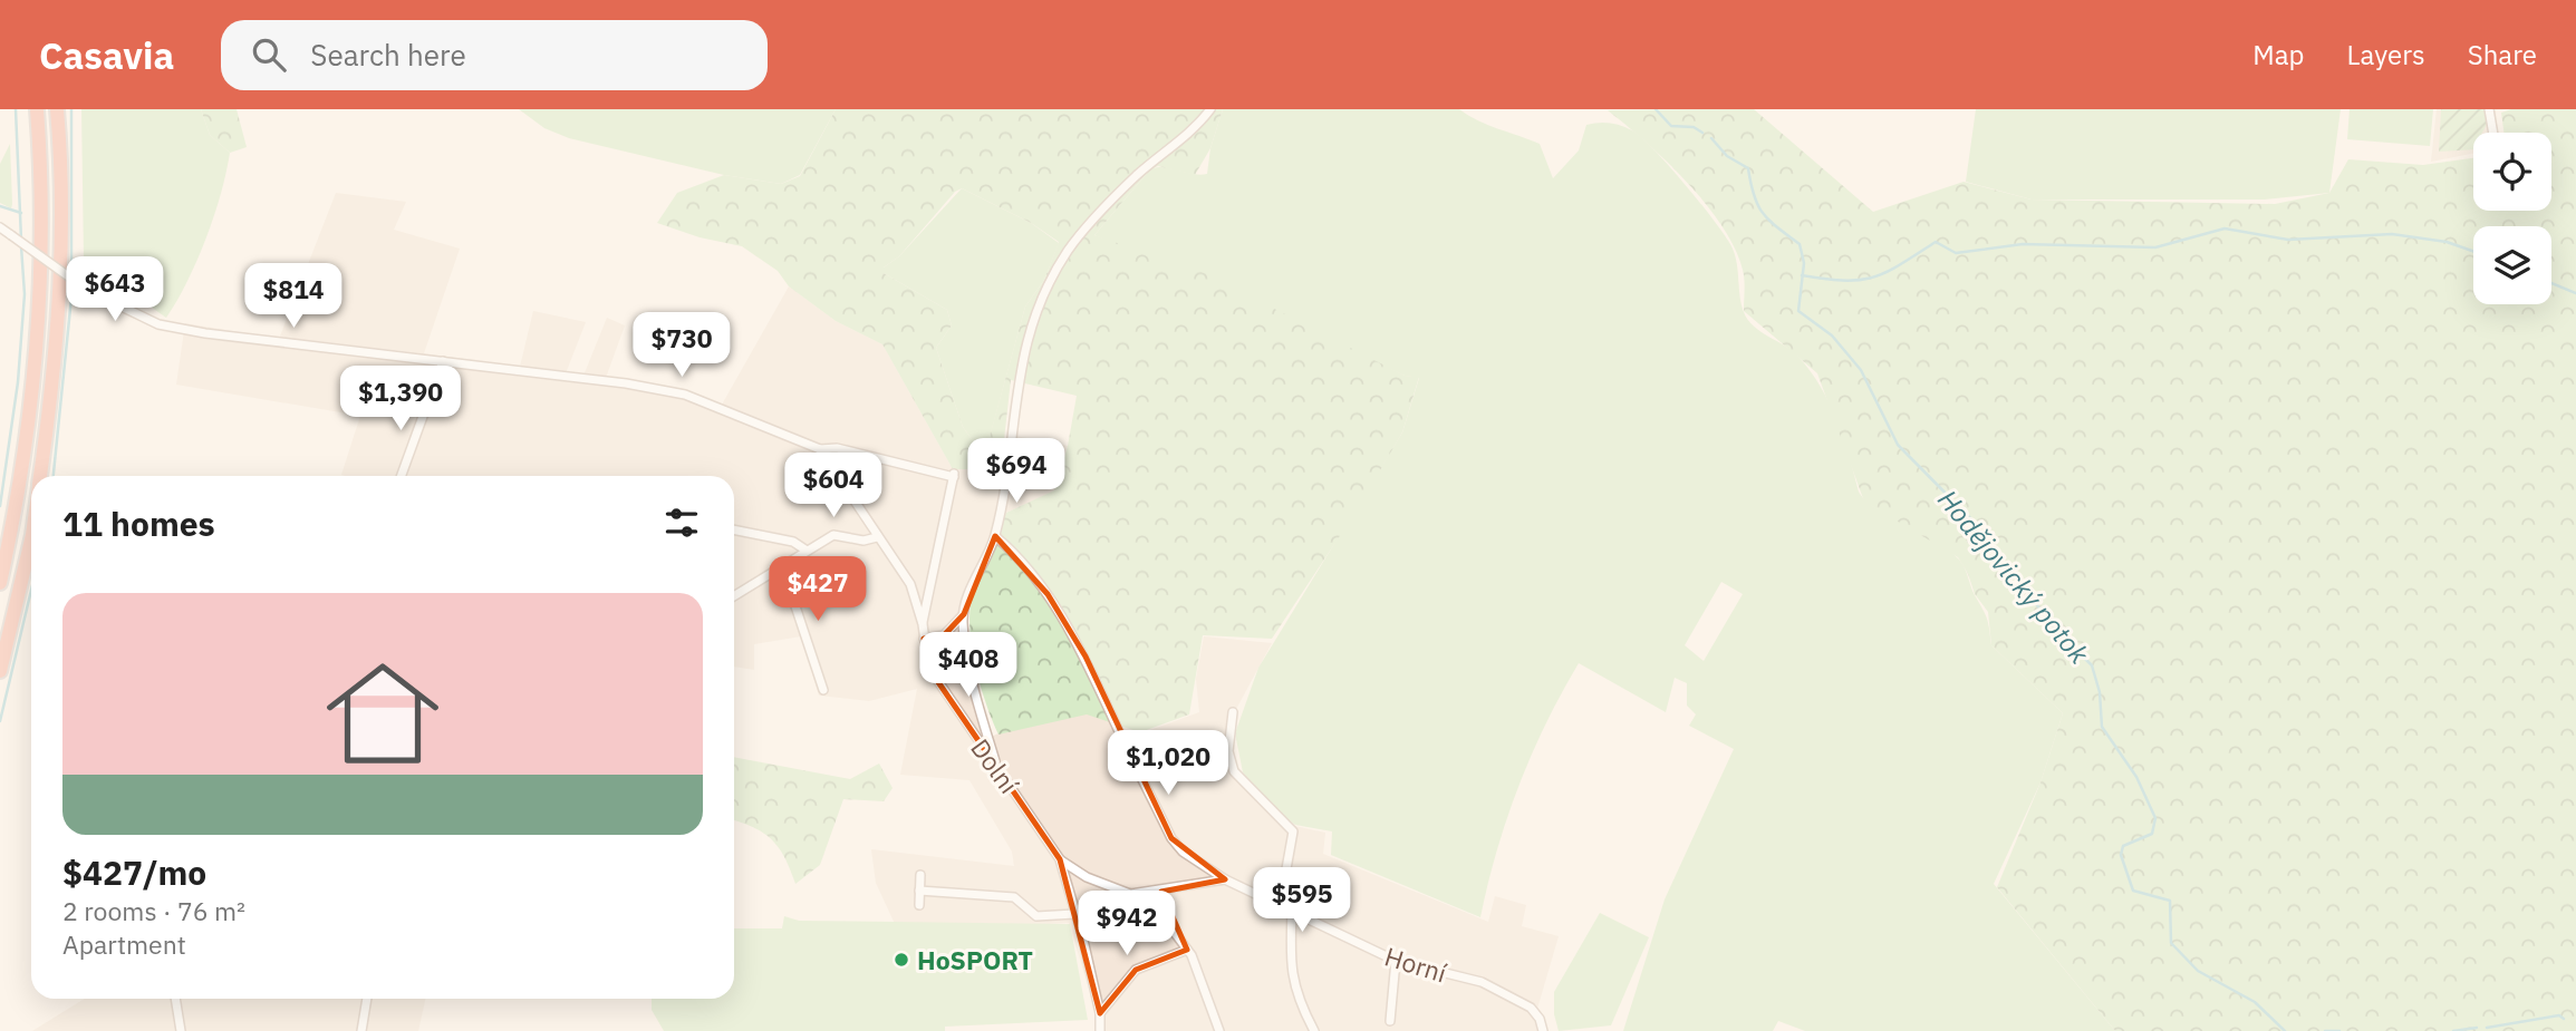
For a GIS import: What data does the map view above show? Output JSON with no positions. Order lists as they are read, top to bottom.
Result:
{
  "streets": {
    "street": ["Dolní", "Horní"]
  },
  "water": ["Hodějovický potok"],
  "places": ["HoSPORT"],
  "page": {
    "header": "Casavia",
    "search": "Search here",
    "nav": ["Map", "Layers", "Share"],
    "price": [
      "$643",
      "$814",
      "$730",
      "$1,390",
      "$694",
      "$604",
      "$427",
      "$408",
      "$1,020",
      "$595",
      "$942"
    ],
    "heading": "11 homes",
    "list": [
      {
        "name": "$427/mo",
        "note": "2 rooms · 76 m² · Apartment"
      }
    ]
  }
}
